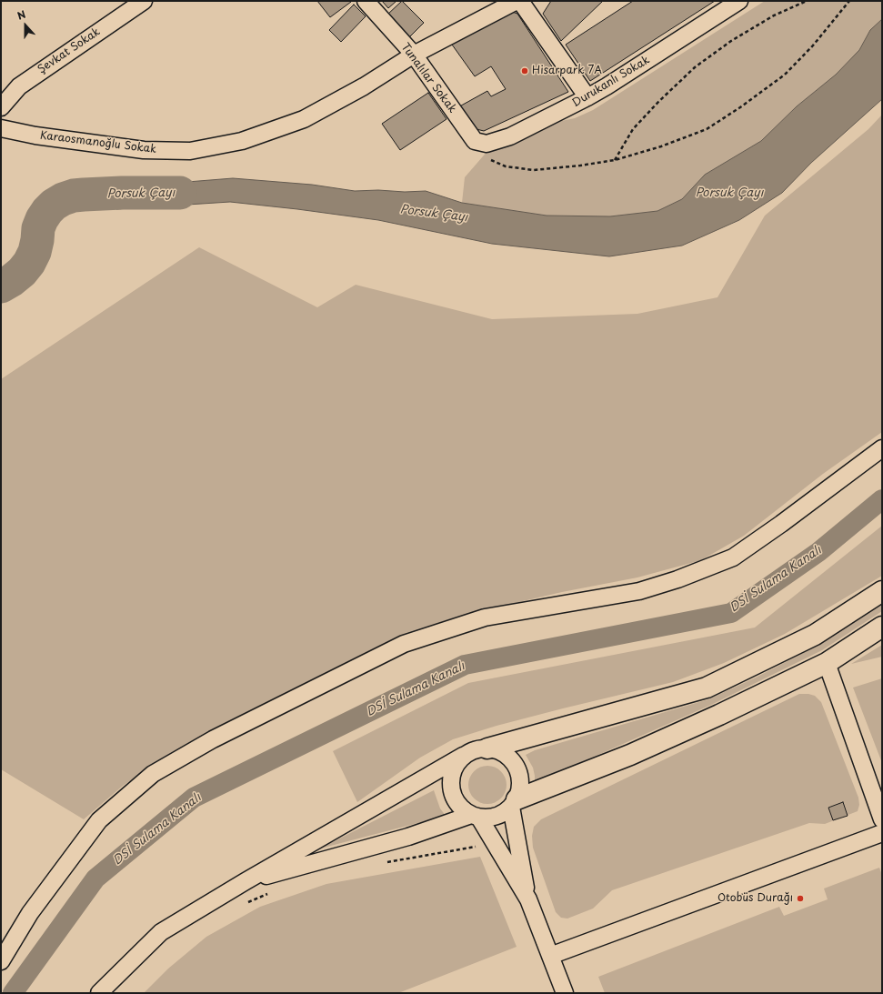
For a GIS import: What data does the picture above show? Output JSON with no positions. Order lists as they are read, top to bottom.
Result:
{
  "streets": {
    "street": [
      "Şevkat Sokak",
      "Tunalılar Sokak",
      "Durukanlı Sokak",
      "Karaosmanoğlu Sokak"
    ]
  },
  "crossings": [
    ["Tunalılar Sokak", "Durukanlı Sokak"],
    ["Tunalılar Sokak", "Karaosmanoğlu Sokak"]
  ],
  "water": ["Porsuk Çayı", "DSİ Sulama Kanalı"],
  "places": ["Hisarpark 7A", "Otobüs Durağı"],
  "north": "top"
}
